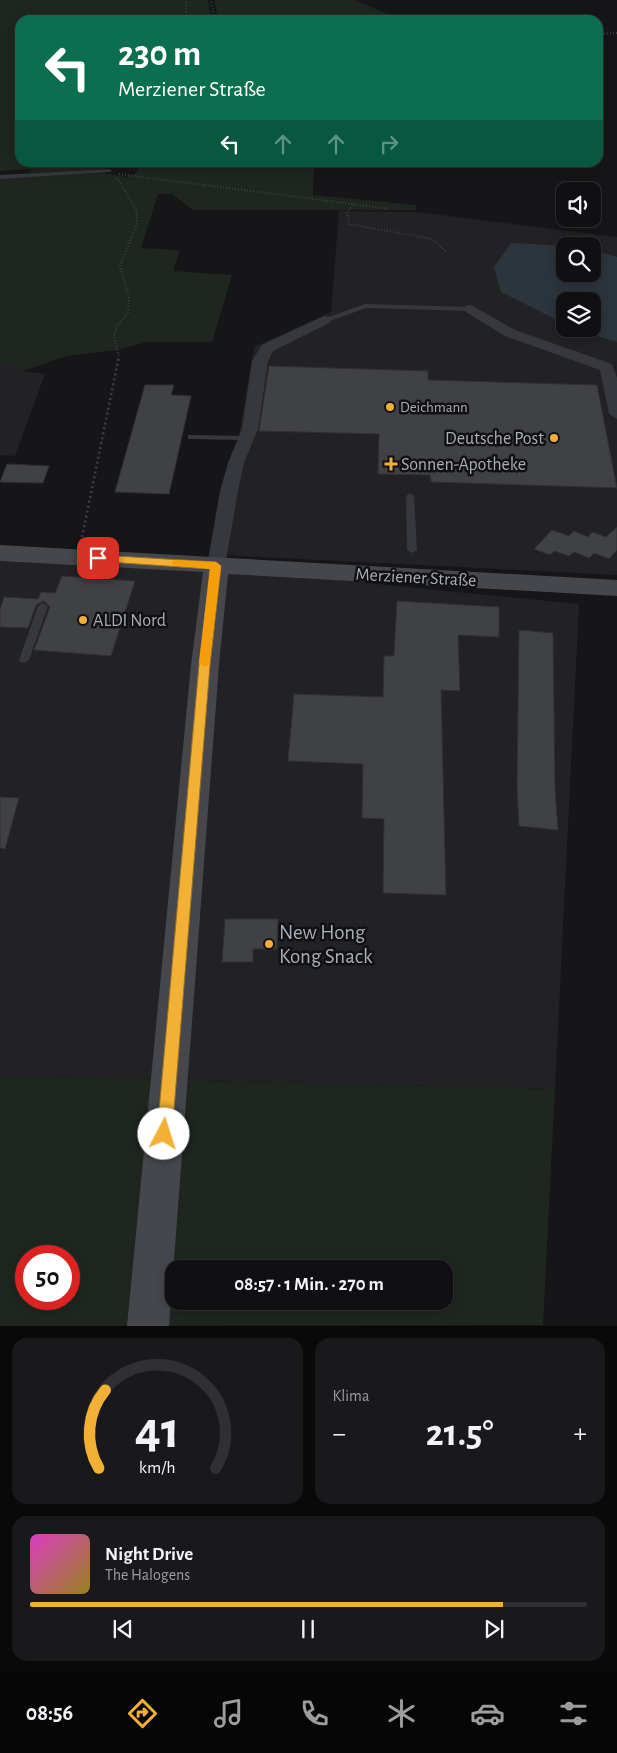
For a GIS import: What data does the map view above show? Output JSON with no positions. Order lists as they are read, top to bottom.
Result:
{
  "streets": {
    "main road": ["Merziener Straße"]
  },
  "places": {
    "other": [
      "Deichmann",
      "Deutsche Post",
      "ALDI Nord",
      "New Hong Kong Snack"
    ],
    "health": ["Sonnen-Apotheke"]
  },
  "page": {
    "turn": ["230 m", "Merziener Straße"],
    "limit": "50",
    "trip": "08:57 · 1 Min. · 270 m",
    "tile": "Klima",
    "heat": ["−", "21.5°", "+"],
    "song": ["Night Drive", "The Halogens"],
    "tabs": "08:56",
    "gauge": ["41", "km/h"]
  }
}
